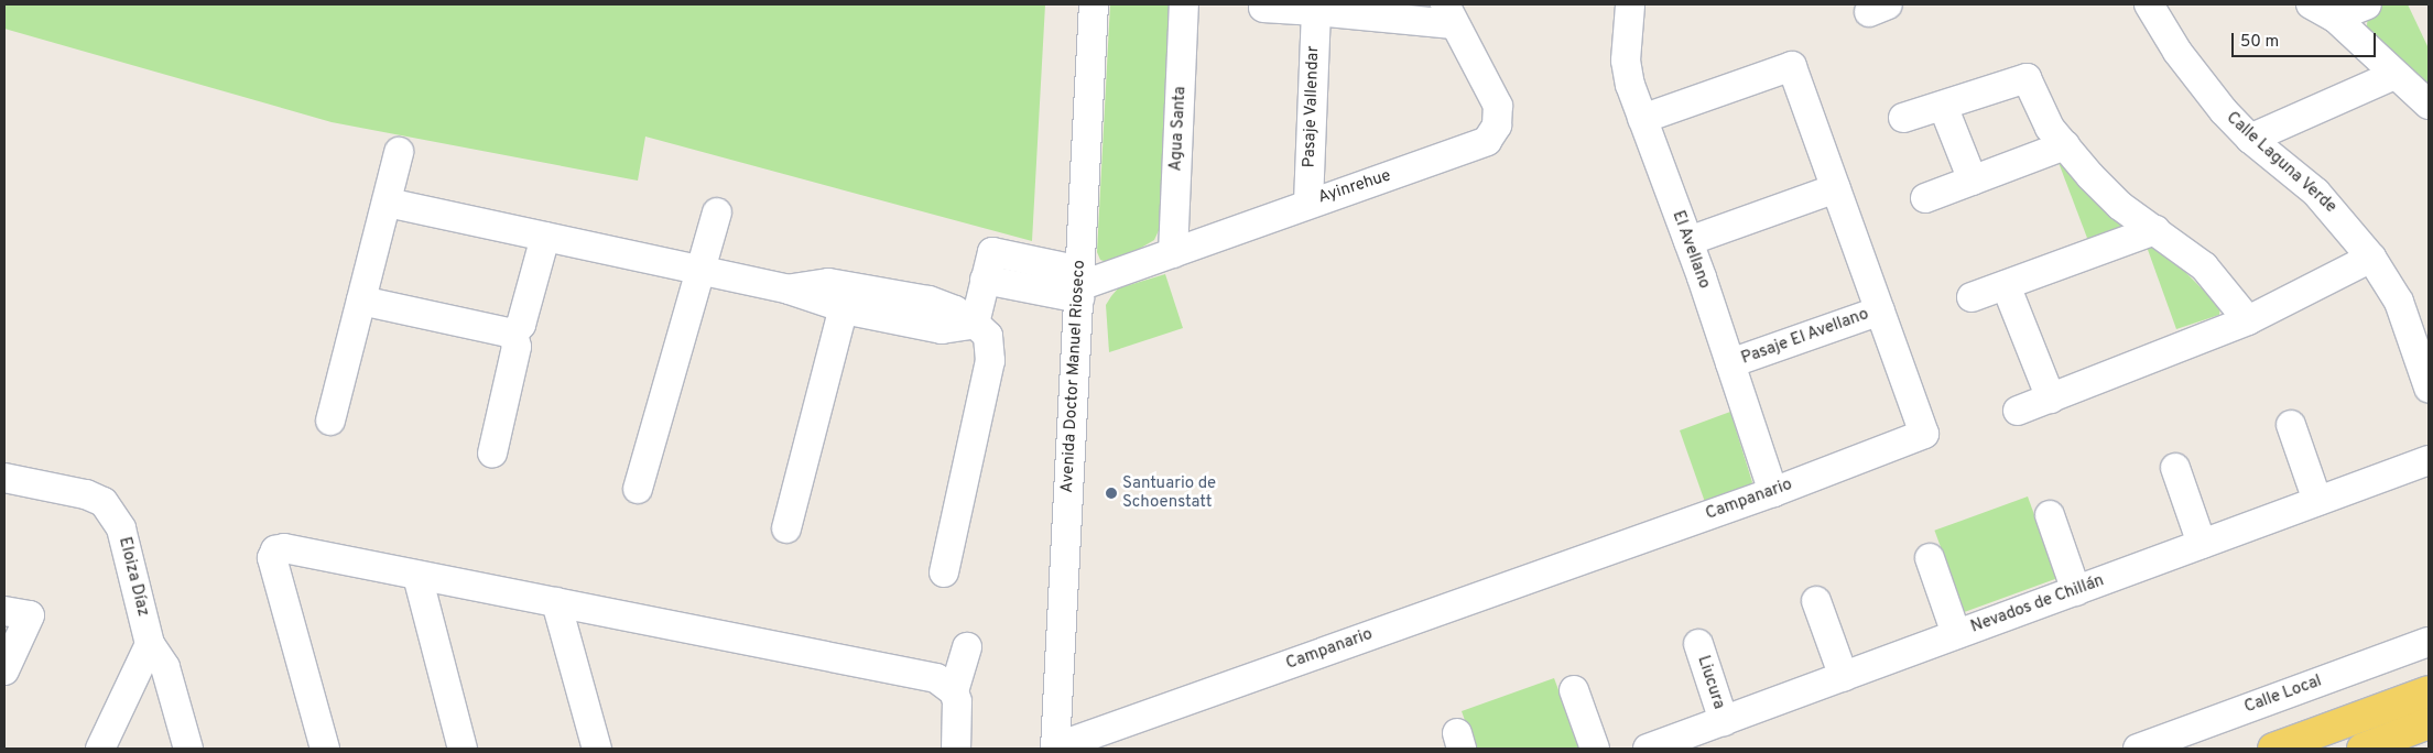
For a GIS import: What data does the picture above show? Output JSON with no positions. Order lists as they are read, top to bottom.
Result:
{
  "streets": {
    "street": [
      "Pasaje Vallendar",
      "Agua Santa",
      "Calle Laguna Verde",
      "Ayinrehue",
      "El Avellano",
      "Pasaje El Avellano",
      "Avenida Doctor Manuel Rioseco",
      "Campanario",
      "Eloiza Díaz",
      "Nevados de Chillán",
      "Liucura",
      "Calle Local"
    ]
  },
  "crossings": [
    ["Pasaje Vallendar", "Ayinrehue"],
    ["Agua Santa", "Ayinrehue"],
    ["Ayinrehue", "Avenida Doctor Manuel Rioseco"],
    ["El Avellano", "Pasaje El Avellano"],
    ["El Avellano", "Campanario"],
    ["Pasaje El Avellano", "Campanario"],
    ["Avenida Doctor Manuel Rioseco", "Campanario"],
    ["Nevados de Chillán", "Liucura"]
  ],
  "places": ["Santuario de Schoenstatt"],
  "scale_bar": "50 m"
}
